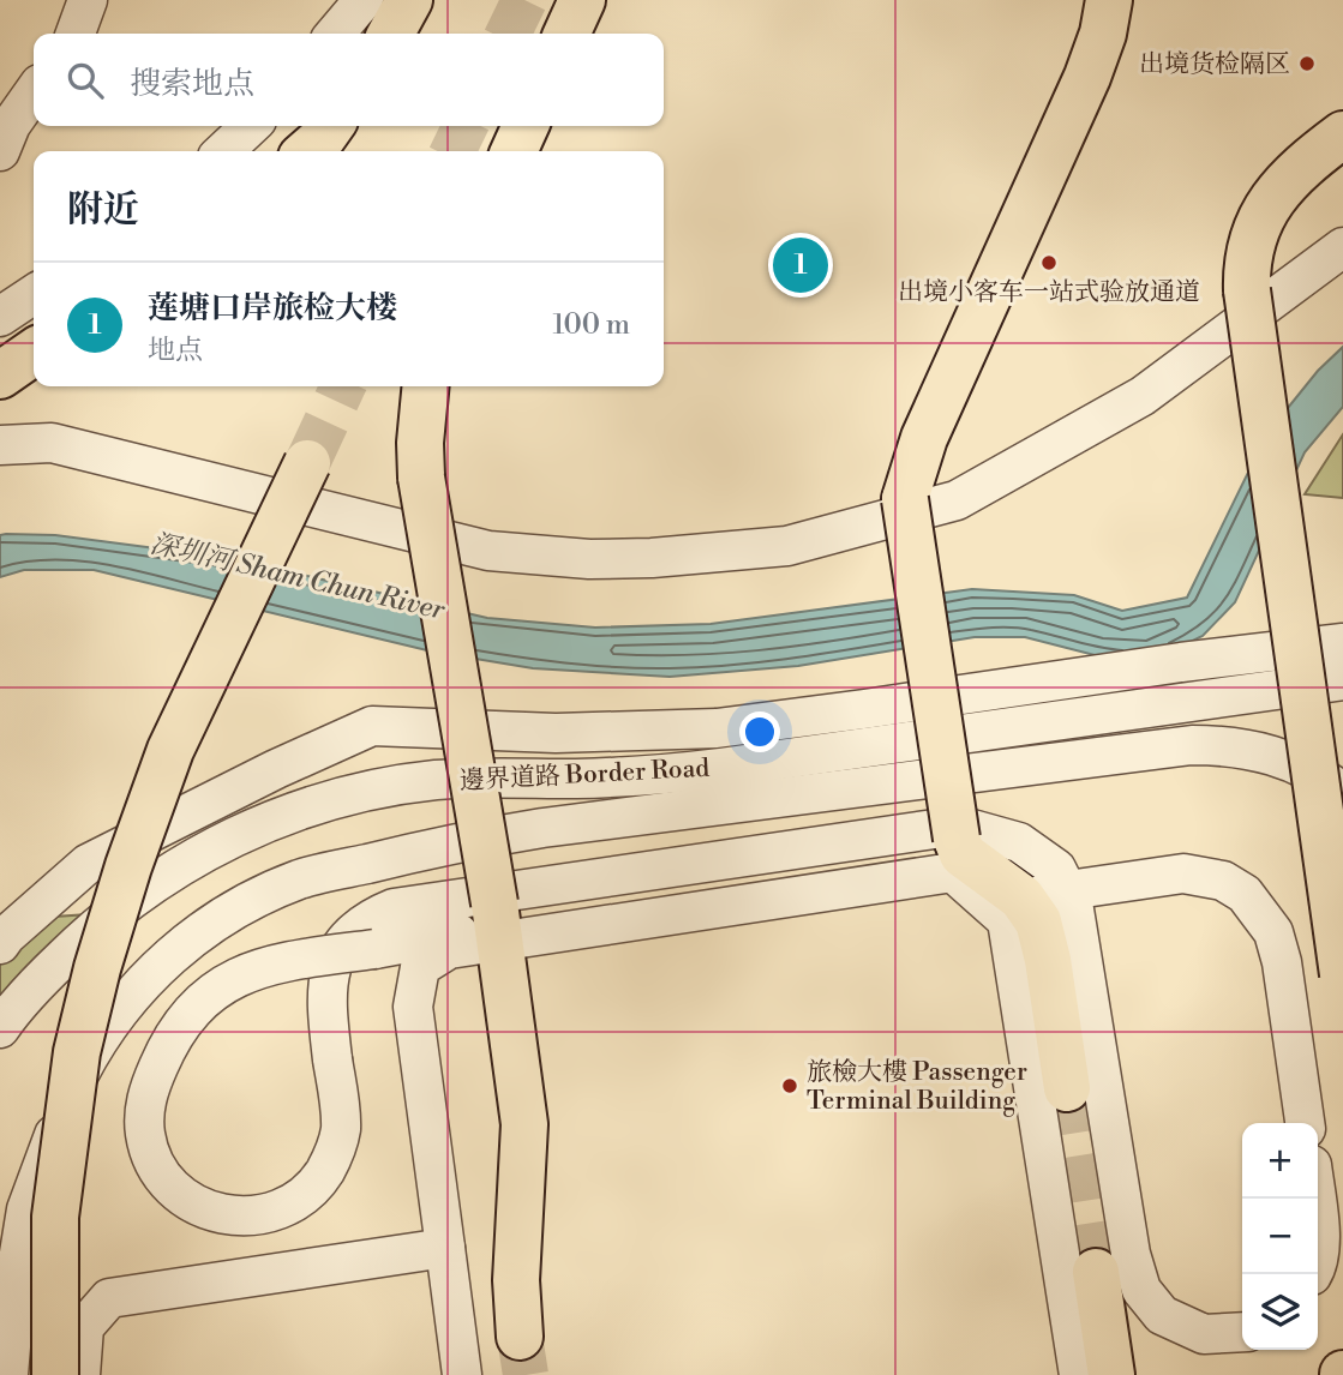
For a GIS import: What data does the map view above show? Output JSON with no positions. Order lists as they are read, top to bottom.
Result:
{
  "streets": {
    "street": ["邊界道路 Border Road"]
  },
  "water": ["深圳河 Sham Chun River"],
  "places": ["出境货检隔区", "出境小客车一站式验放通道", "旅檢大樓 Passenger Terminal Building"],
  "page": {
    "search": "搜索地点",
    "heading": "附近",
    "pins": "1",
    "list": [
      {
        "mark": "1",
        "name": "莲塘口岸旅检大楼",
        "note": "地点",
        "value": "100 m"
      }
    ],
    "map_buttons": ["+", "−"]
  }
}
